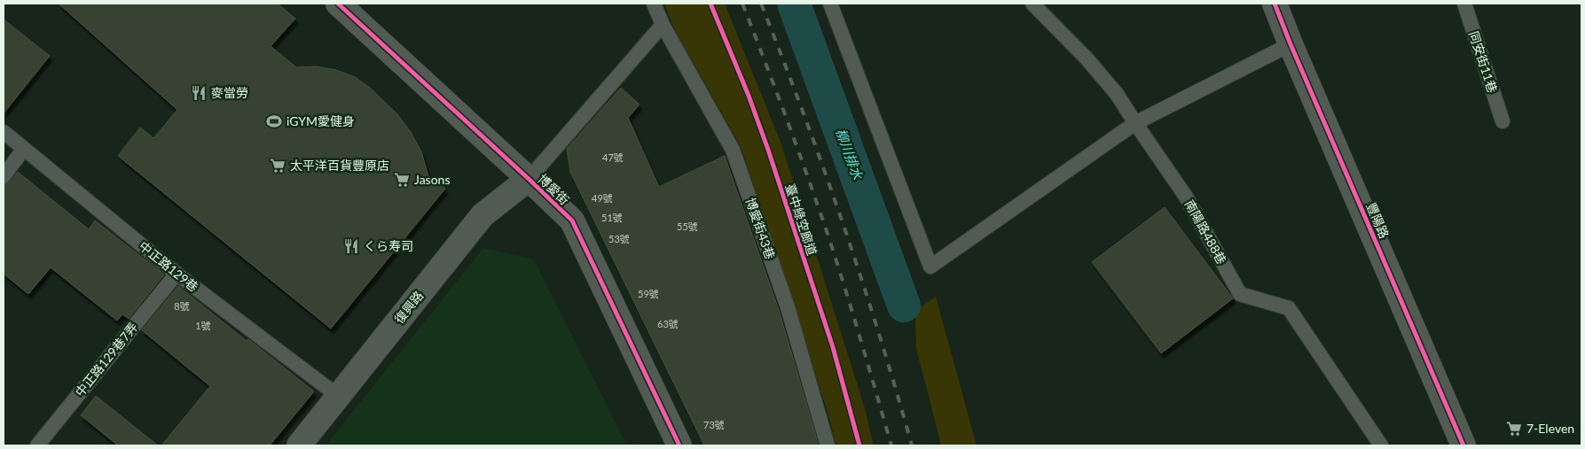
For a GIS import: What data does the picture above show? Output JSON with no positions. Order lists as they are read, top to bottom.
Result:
{
  "streets": {
    "street": ["博愛街", "豐陽路", "復興路"],
    "lane": [
      "同安街11巷",
      "博愛街43巷",
      "南陽路488巷",
      "中正路129巷",
      "中正路129巷7弄"
    ],
    "cycle path": ["臺中綠空廊道"]
  },
  "crossings": [
    ["博愛街", "復興路"],
    ["中正路129巷", "復興路"],
    ["中正路129巷", "中正路129巷7弄"]
  ],
  "water": ["柳川排水"],
  "places": {
    "restaurant": ["麥當勞", "くら寿司"],
    "sports": ["iGYM愛健身"],
    "supermarket": ["太平洋百貨豐原店", "Jasons", "7-Eleven"]
  },
  "house_numbers": [
    "47號",
    "49號",
    "51號",
    "55號",
    "53號",
    "59號",
    "8號",
    "63號",
    "1號",
    "73號"
  ]
}
